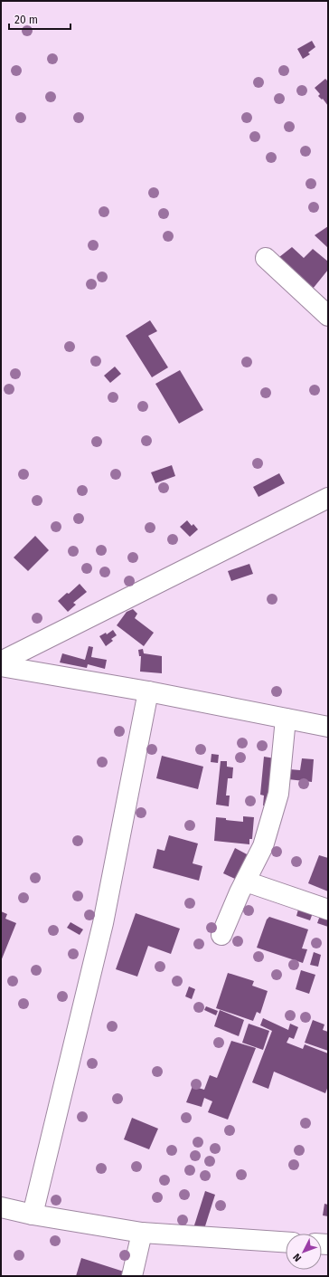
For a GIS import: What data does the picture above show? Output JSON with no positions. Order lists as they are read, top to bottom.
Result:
{
  "scale_bar": "20 m",
  "north": "bottom left"
}
